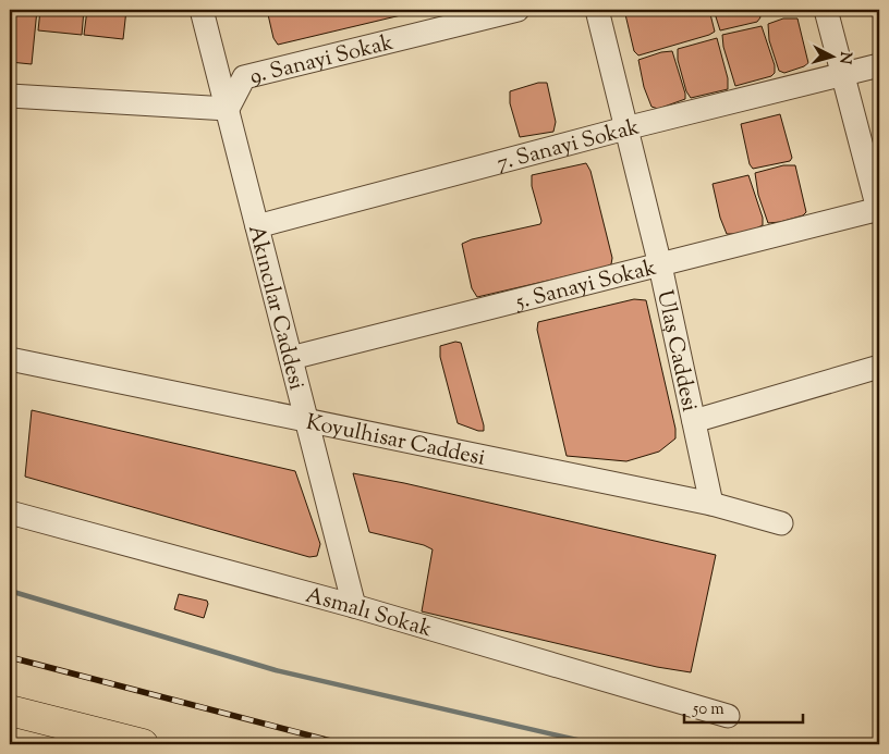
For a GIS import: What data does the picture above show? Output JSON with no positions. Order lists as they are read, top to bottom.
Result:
{
  "streets": {
    "street": [
      "9. Sanayi Sokak",
      "7. Sanayi Sokak",
      "5. Sanayi Sokak",
      "Akıncılar Caddesi",
      "Ulaş Caddesi",
      "Koyulhisar Caddesi",
      "Asmalı Sokak"
    ]
  },
  "crossings": [
    ["9. Sanayi Sokak", "Akıncılar Caddesi"],
    ["7. Sanayi Sokak", "Akıncılar Caddesi"],
    ["7. Sanayi Sokak", "Ulaş Caddesi"],
    ["5. Sanayi Sokak", "Akıncılar Caddesi"],
    ["5. Sanayi Sokak", "Ulaş Caddesi"],
    ["Akıncılar Caddesi", "Koyulhisar Caddesi"],
    ["Akıncılar Caddesi", "Asmalı Sokak"],
    ["Ulaş Caddesi", "Koyulhisar Caddesi"]
  ],
  "scale_bar": "50 m",
  "north": "right"
}
